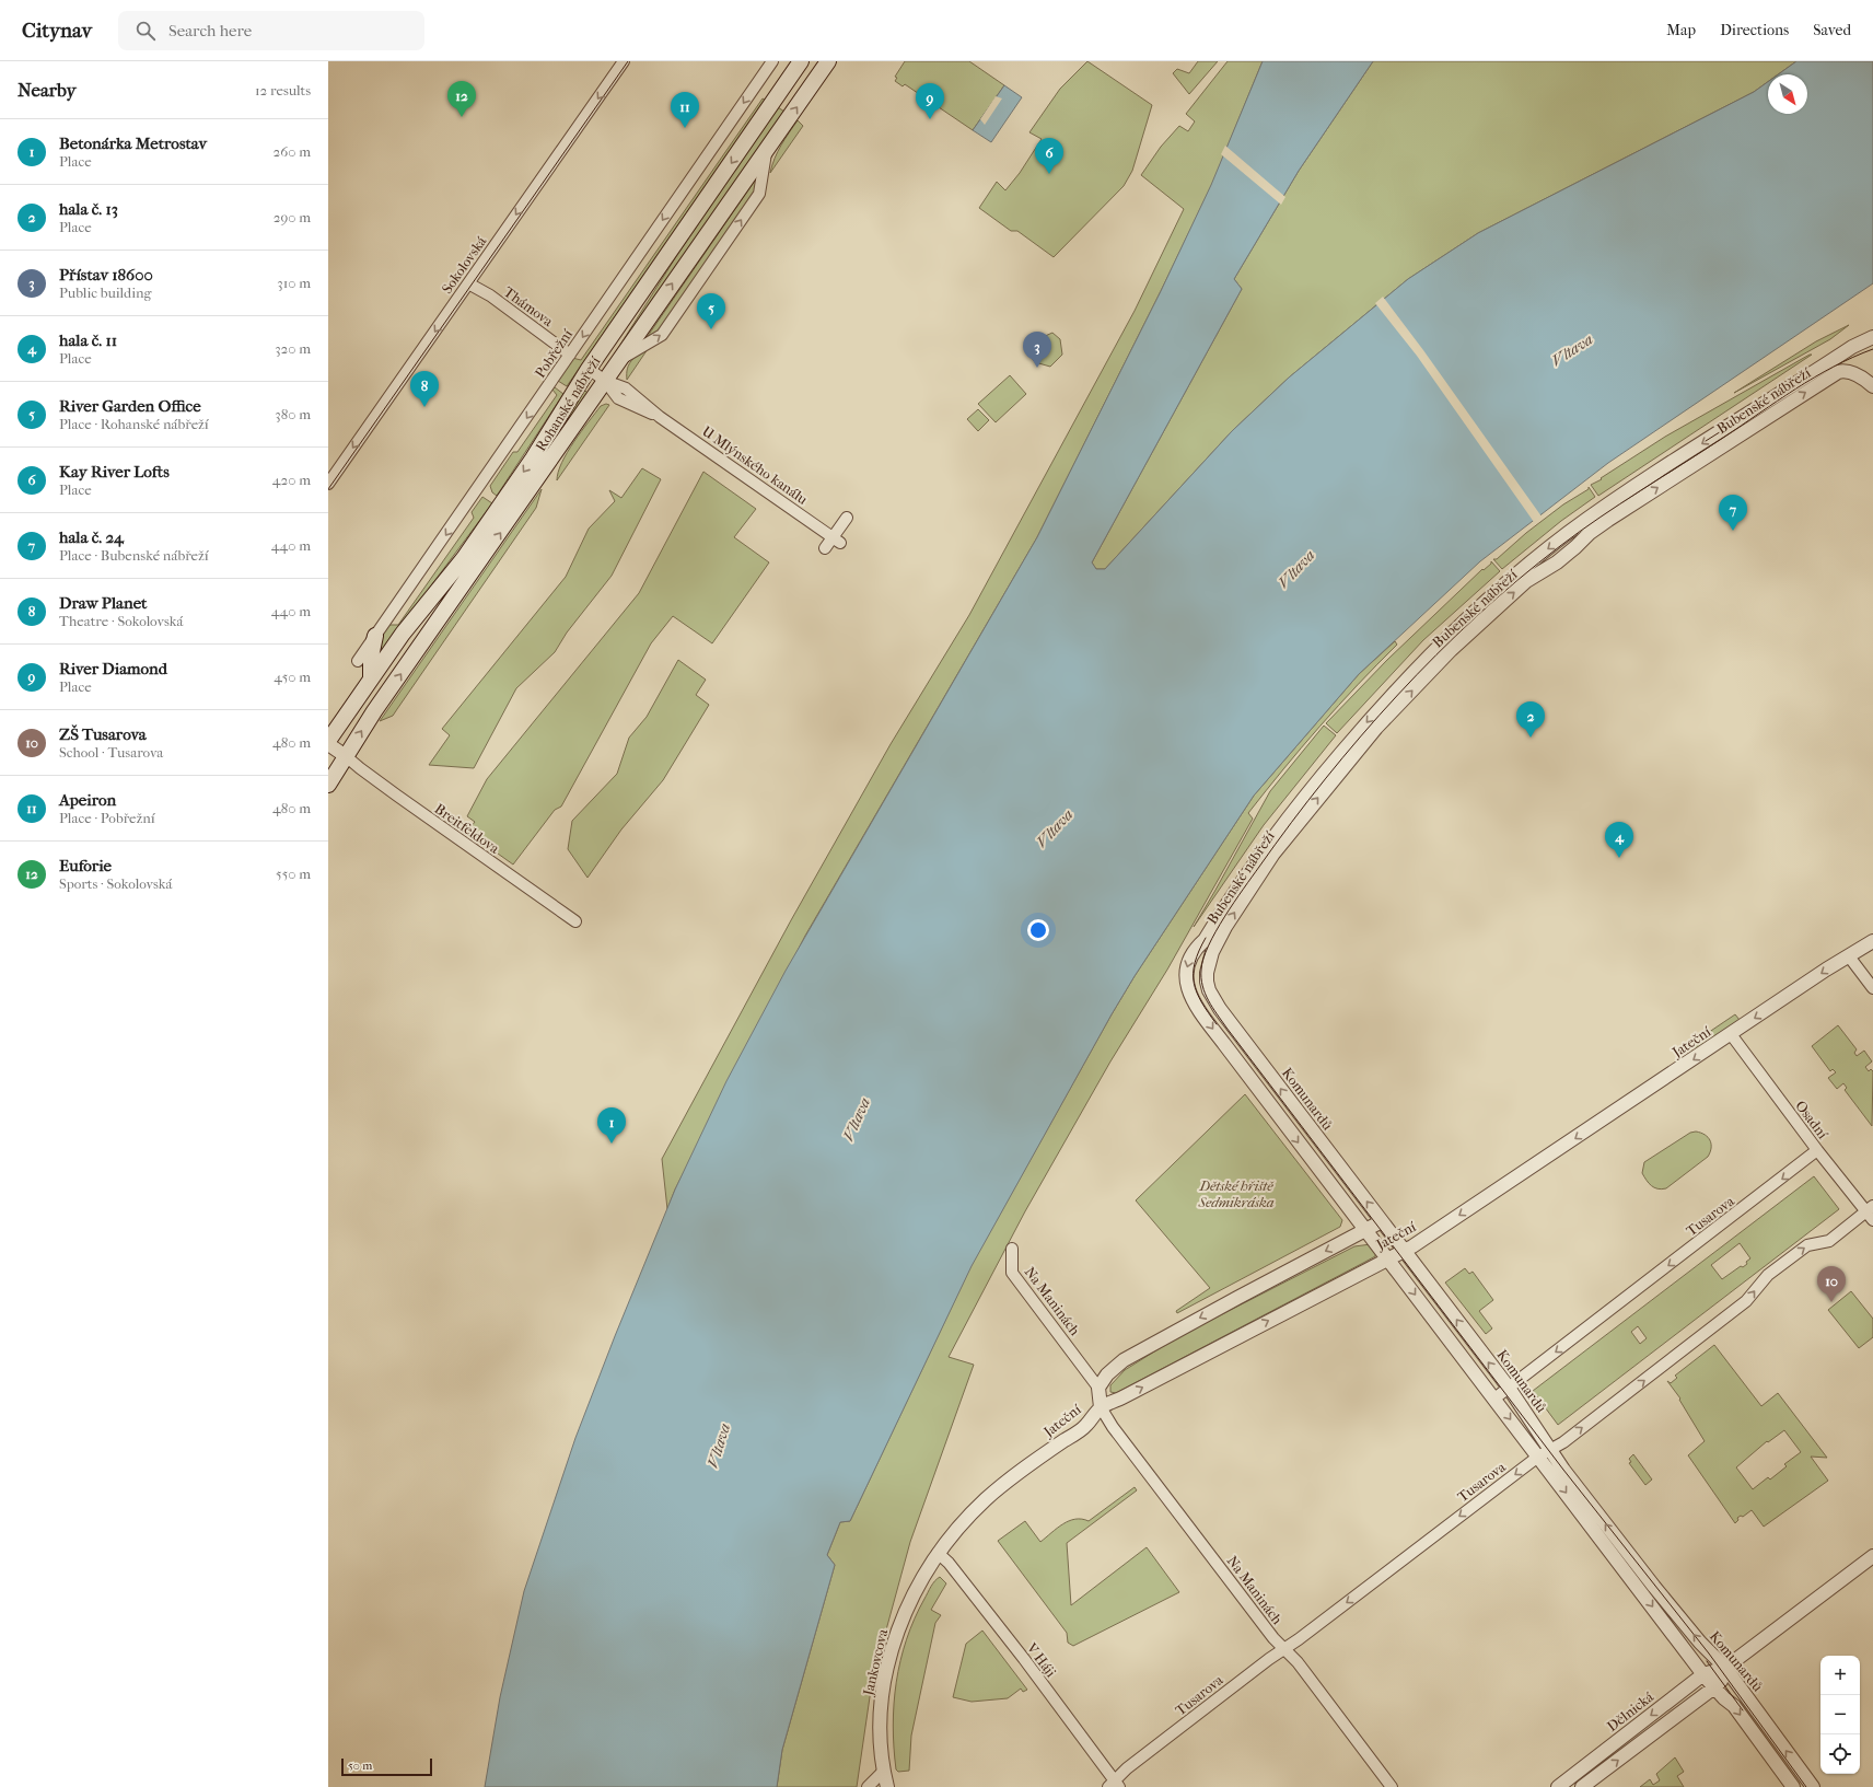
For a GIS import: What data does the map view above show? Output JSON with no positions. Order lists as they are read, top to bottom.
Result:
{
  "streets": {
    "main road": ["Rohanské nábřeží"],
    "street": [
      "Sokolovská",
      "Thámova",
      "Pobřežní",
      "Bubenské nábřeží",
      "U Mlýnského kanálu",
      "Breitfeldova",
      "Jateční",
      "Komunardů",
      "Osadní",
      "Tusarova",
      "Na Maninách",
      "V Háji",
      "Jankovcova",
      "Dělnická"
    ]
  },
  "crossings": [
    ["Sokolovská", "Thámova"],
    ["Thámova", "Pobřežní"],
    ["Bubenské nábřeží", "Jateční"],
    ["Bubenské nábřeží", "Komunardů"],
    ["Rohanské nábřeží", "U Mlýnského kanálu"],
    ["Rohanské nábřeží", "Breitfeldova"],
    ["Jateční", "Komunardů"],
    ["Jateční", "Osadní"],
    ["Jateční", "Na Maninách"],
    ["Jateční", "V Háji"],
    ["Jateční", "Jankovcova"],
    ["Komunardů", "Tusarova"],
    ["Komunardů", "Dělnická"],
    ["Osadní", "Tusarova"],
    ["Tusarova", "Na Maninách"],
    ["Tusarova", "V Háji"],
    ["V Háji", "Jankovcova"]
  ],
  "one_way": ["Sokolovská", "Pobřežní"],
  "water": ["Vltava"],
  "parks": ["Dětské hřiště Sedmikráska"],
  "scale_bar": "50 m",
  "north": "bottom right",
  "page": {
    "header": "Citynav",
    "search": "Search here",
    "nav": ["Map", "Directions", "Saved"],
    "heading": ["Nearby", "12 results"],
    "pins": [
      "12",
      "9",
      "11",
      "6",
      "5",
      "3",
      "8",
      "7",
      "2",
      "4",
      "1",
      "10"
    ],
    "list": [
      {
        "mark": "1",
        "name": "Betonárka Metrostav",
        "note": "Place",
        "value": "260 m"
      },
      {
        "mark": "2",
        "name": "hala č. 13",
        "note": "Place",
        "value": "290 m"
      },
      {
        "mark": "3",
        "name": "Přístav 18600",
        "note": "Public building",
        "value": "310 m"
      },
      {
        "mark": "4",
        "name": "hala č. 11",
        "note": "Place",
        "value": "320 m"
      },
      {
        "mark": "5",
        "name": "River Garden Office",
        "note": "Place · Rohanské nábřeží",
        "value": "380 m"
      },
      {
        "mark": "6",
        "name": "Kay River Lofts",
        "note": "Place",
        "value": "420 m"
      },
      {
        "mark": "7",
        "name": "hala č. 24",
        "note": "Place · Bubenské nábřeží",
        "value": "440 m"
      },
      {
        "mark": "8",
        "name": "Draw Planet",
        "note": "Theatre · Sokolovská",
        "value": "440 m"
      },
      {
        "mark": "9",
        "name": "River Diamond",
        "note": "Place",
        "value": "450 m"
      },
      {
        "mark": "10",
        "name": "ZŠ Tusarova",
        "note": "School · Tusarova",
        "value": "480 m"
      },
      {
        "mark": "11",
        "name": "Apeiron",
        "note": "Place · Pobřežní",
        "value": "480 m"
      },
      {
        "mark": "12",
        "name": "Euforie",
        "note": "Sports · Sokolovská",
        "value": "550 m"
      }
    ],
    "map_buttons": ["+", "−"],
    "scale": "50 m"
  }
}
